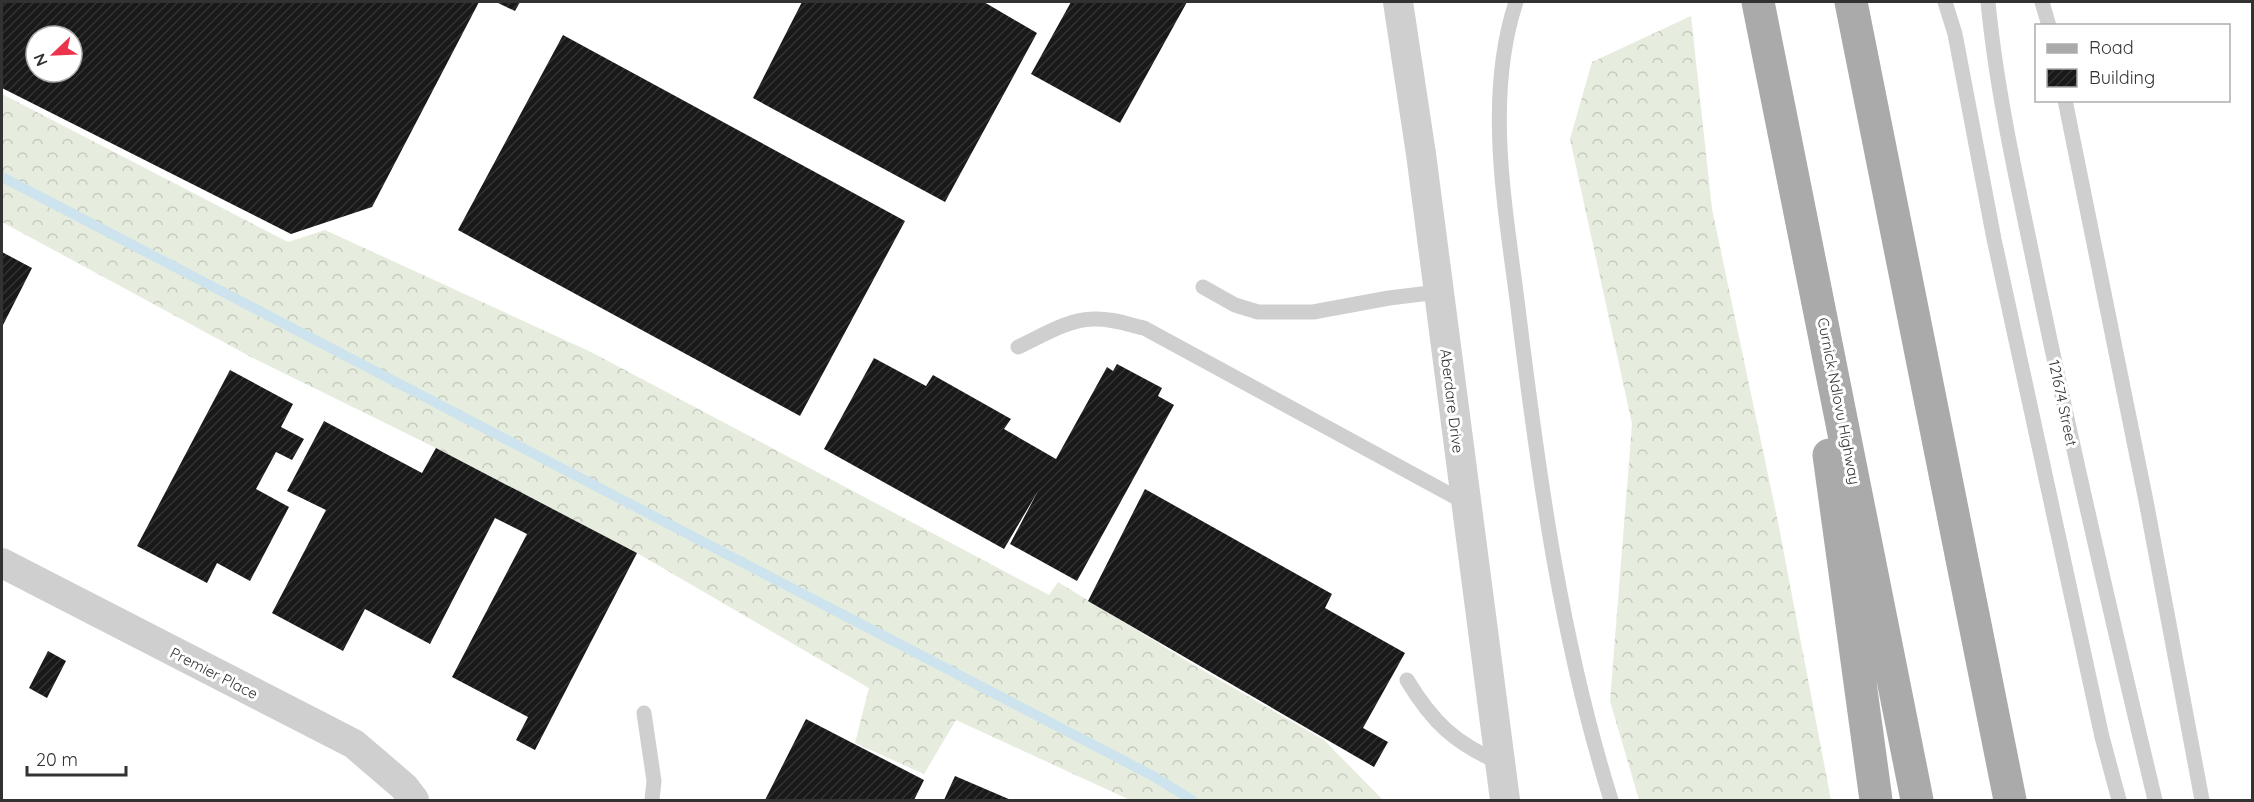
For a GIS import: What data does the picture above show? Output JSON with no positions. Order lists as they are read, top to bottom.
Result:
{
  "streets": {
    "main road": ["Curnick Ndlovu Highway"],
    "street": ["Aberdare Drive", "Premier Place"],
    "lane": ["121674 Street"]
  },
  "legend": ["Road", "Building"],
  "scale_bar": "20 m",
  "north": "bottom left"
}
